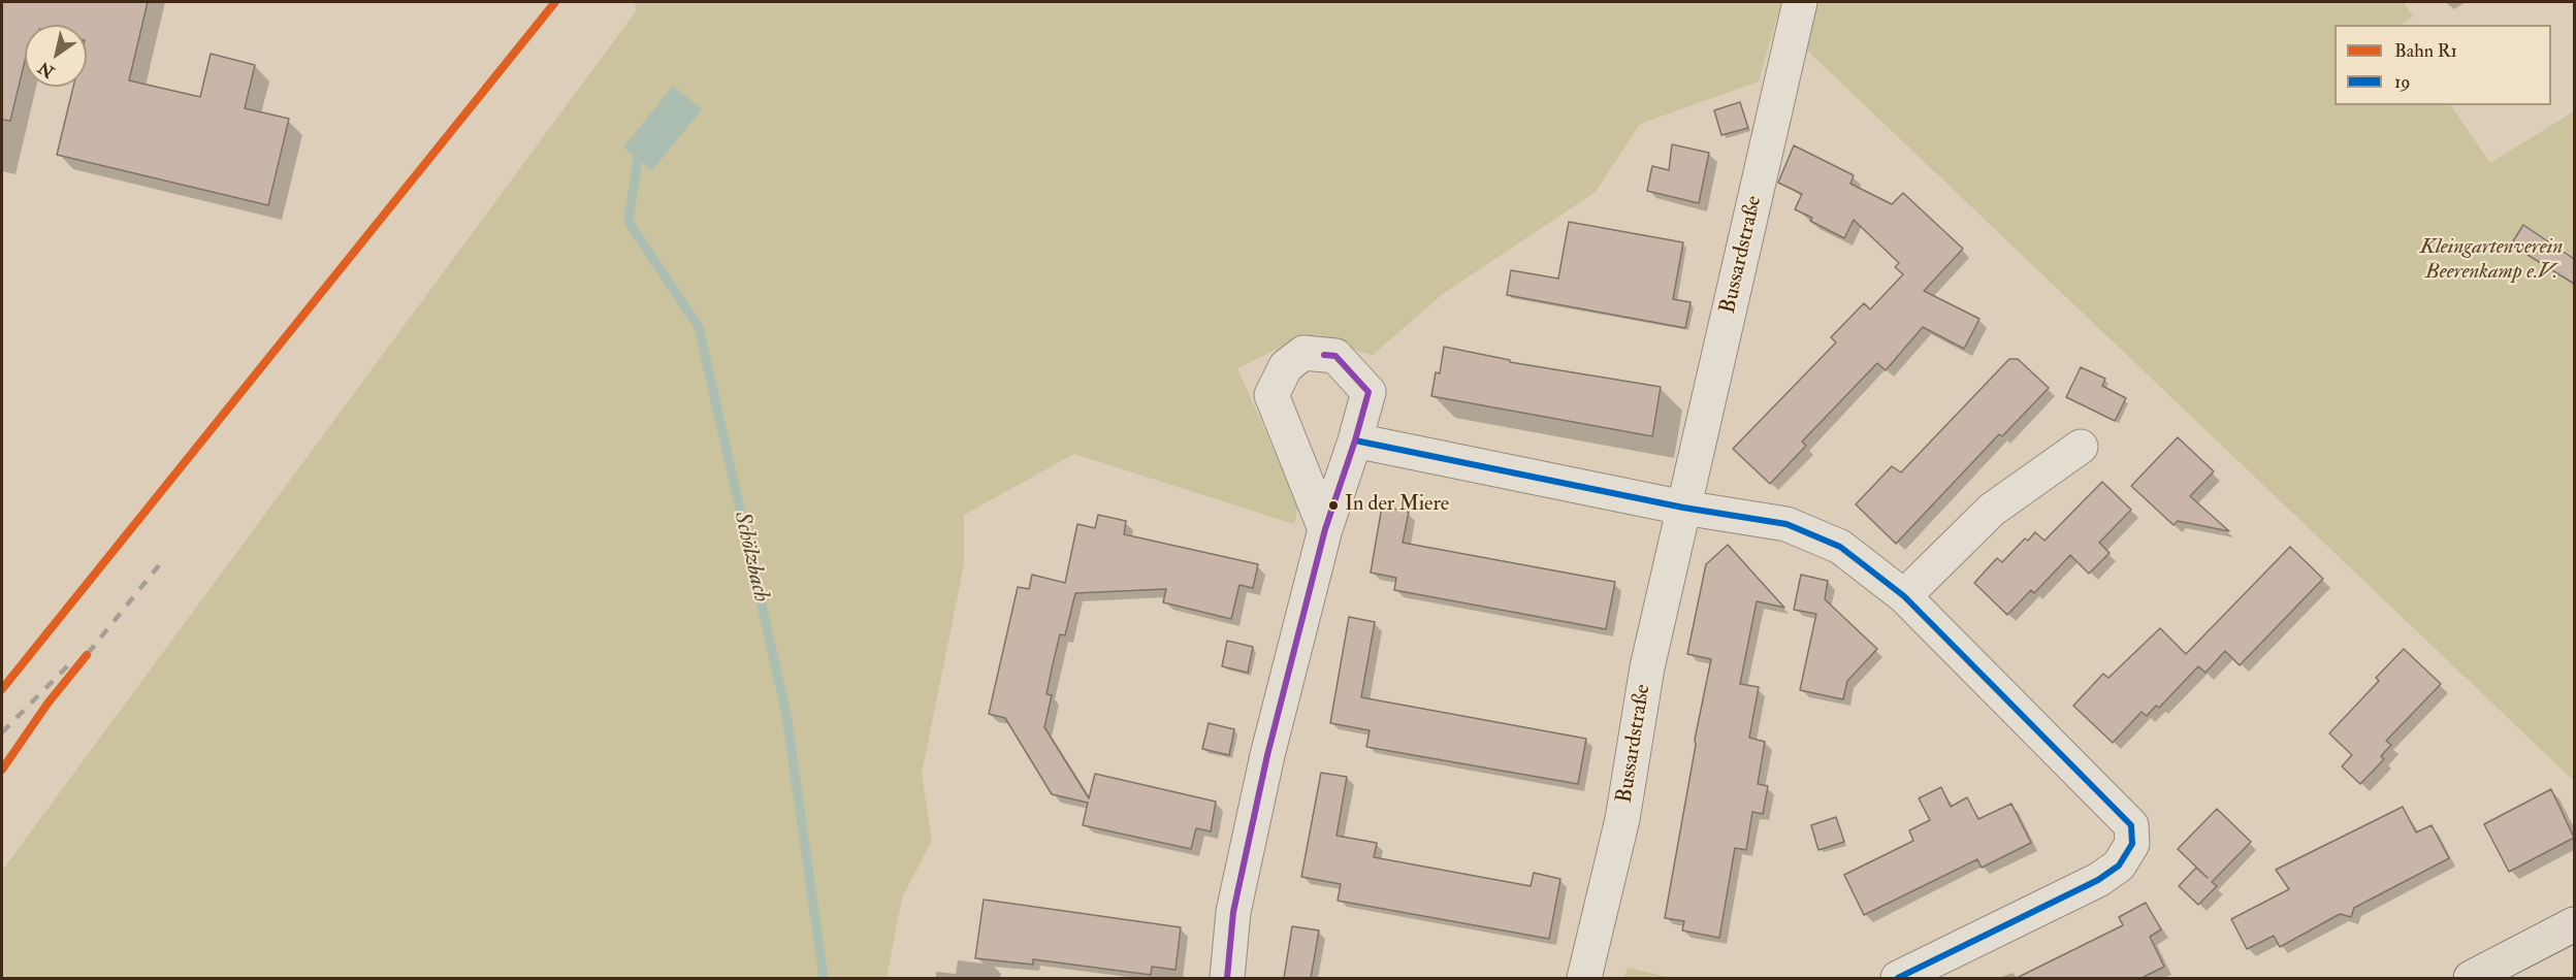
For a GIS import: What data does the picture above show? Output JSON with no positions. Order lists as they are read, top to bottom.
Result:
{
  "streets": {
    "street": ["Bussardstraße"]
  },
  "water": ["Schölzbach"],
  "parks": ["Kleingartenverein Beerenkamp e.V."],
  "places": ["In der Miere"],
  "lines": ["rail line R1", "transit line 19"],
  "legend": ["Bahn R1", "19"],
  "north": "bottom left"
}
